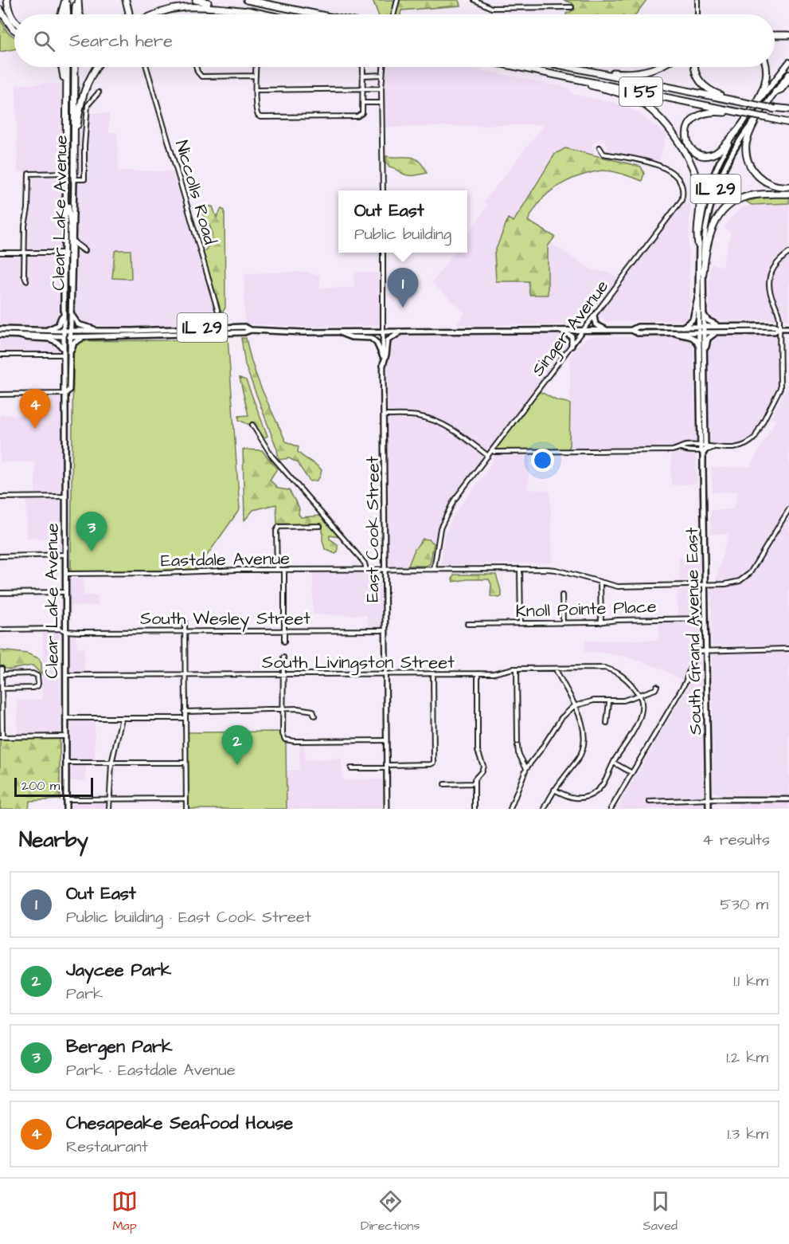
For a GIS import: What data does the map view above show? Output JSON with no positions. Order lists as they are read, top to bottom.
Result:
{
  "streets": {
    "highway": ["I 55", "IL 29", "Clear Lake Avenue"],
    "main road": ["South Grand Avenue East"],
    "street": [
      "Niccolls Road",
      "Singer Avenue",
      "East Cook Street",
      "Eastdale Avenue",
      "Knoll Pointe Place",
      "South Wesley Street",
      "South Livingston Street"
    ]
  },
  "crossings": [
    ["I 55", "IL 29"],
    ["IL 29", "Niccolls Road"],
    ["IL 29", "Clear Lake Avenue"],
    ["IL 29", "Singer Avenue"],
    ["IL 29", "East Cook Street"],
    ["IL 29", "South Grand Avenue East"],
    ["Clear Lake Avenue", "Eastdale Avenue"],
    ["Clear Lake Avenue", "South Wesley Street"],
    ["Clear Lake Avenue", "South Livingston Street"],
    ["Singer Avenue", "Eastdale Avenue"],
    ["East Cook Street", "Eastdale Avenue"],
    ["East Cook Street", "South Wesley Street"],
    ["East Cook Street", "South Livingston Street"],
    ["Eastdale Avenue", "South Grand Avenue East"],
    ["Knoll Pointe Place", "South Grand Avenue East"]
  ],
  "scale_bar": "200 m",
  "page": {
    "search": "Search here",
    "popup": ["Out East", "Public building"],
    "pins": [
      "1",
      "4",
      "3",
      "2"
    ],
    "scale": "200 m",
    "heading": ["Nearby", "4 results"],
    "list": [
      {
        "mark": "1",
        "name": "Out East",
        "note": "Public building · East Cook Street",
        "value": "530 m"
      },
      {
        "mark": "2",
        "name": "Jaycee Park",
        "note": "Park",
        "value": "1.1 km"
      },
      {
        "mark": "3",
        "name": "Bergen Park",
        "note": "Park · Eastdale Avenue",
        "value": "1.2 km"
      },
      {
        "mark": "4",
        "name": "Chesapeake Seafood House",
        "note": "Restaurant",
        "value": "1.3 km"
      }
    ],
    "nav": ["Map", "Directions", "Saved"]
  }
}
